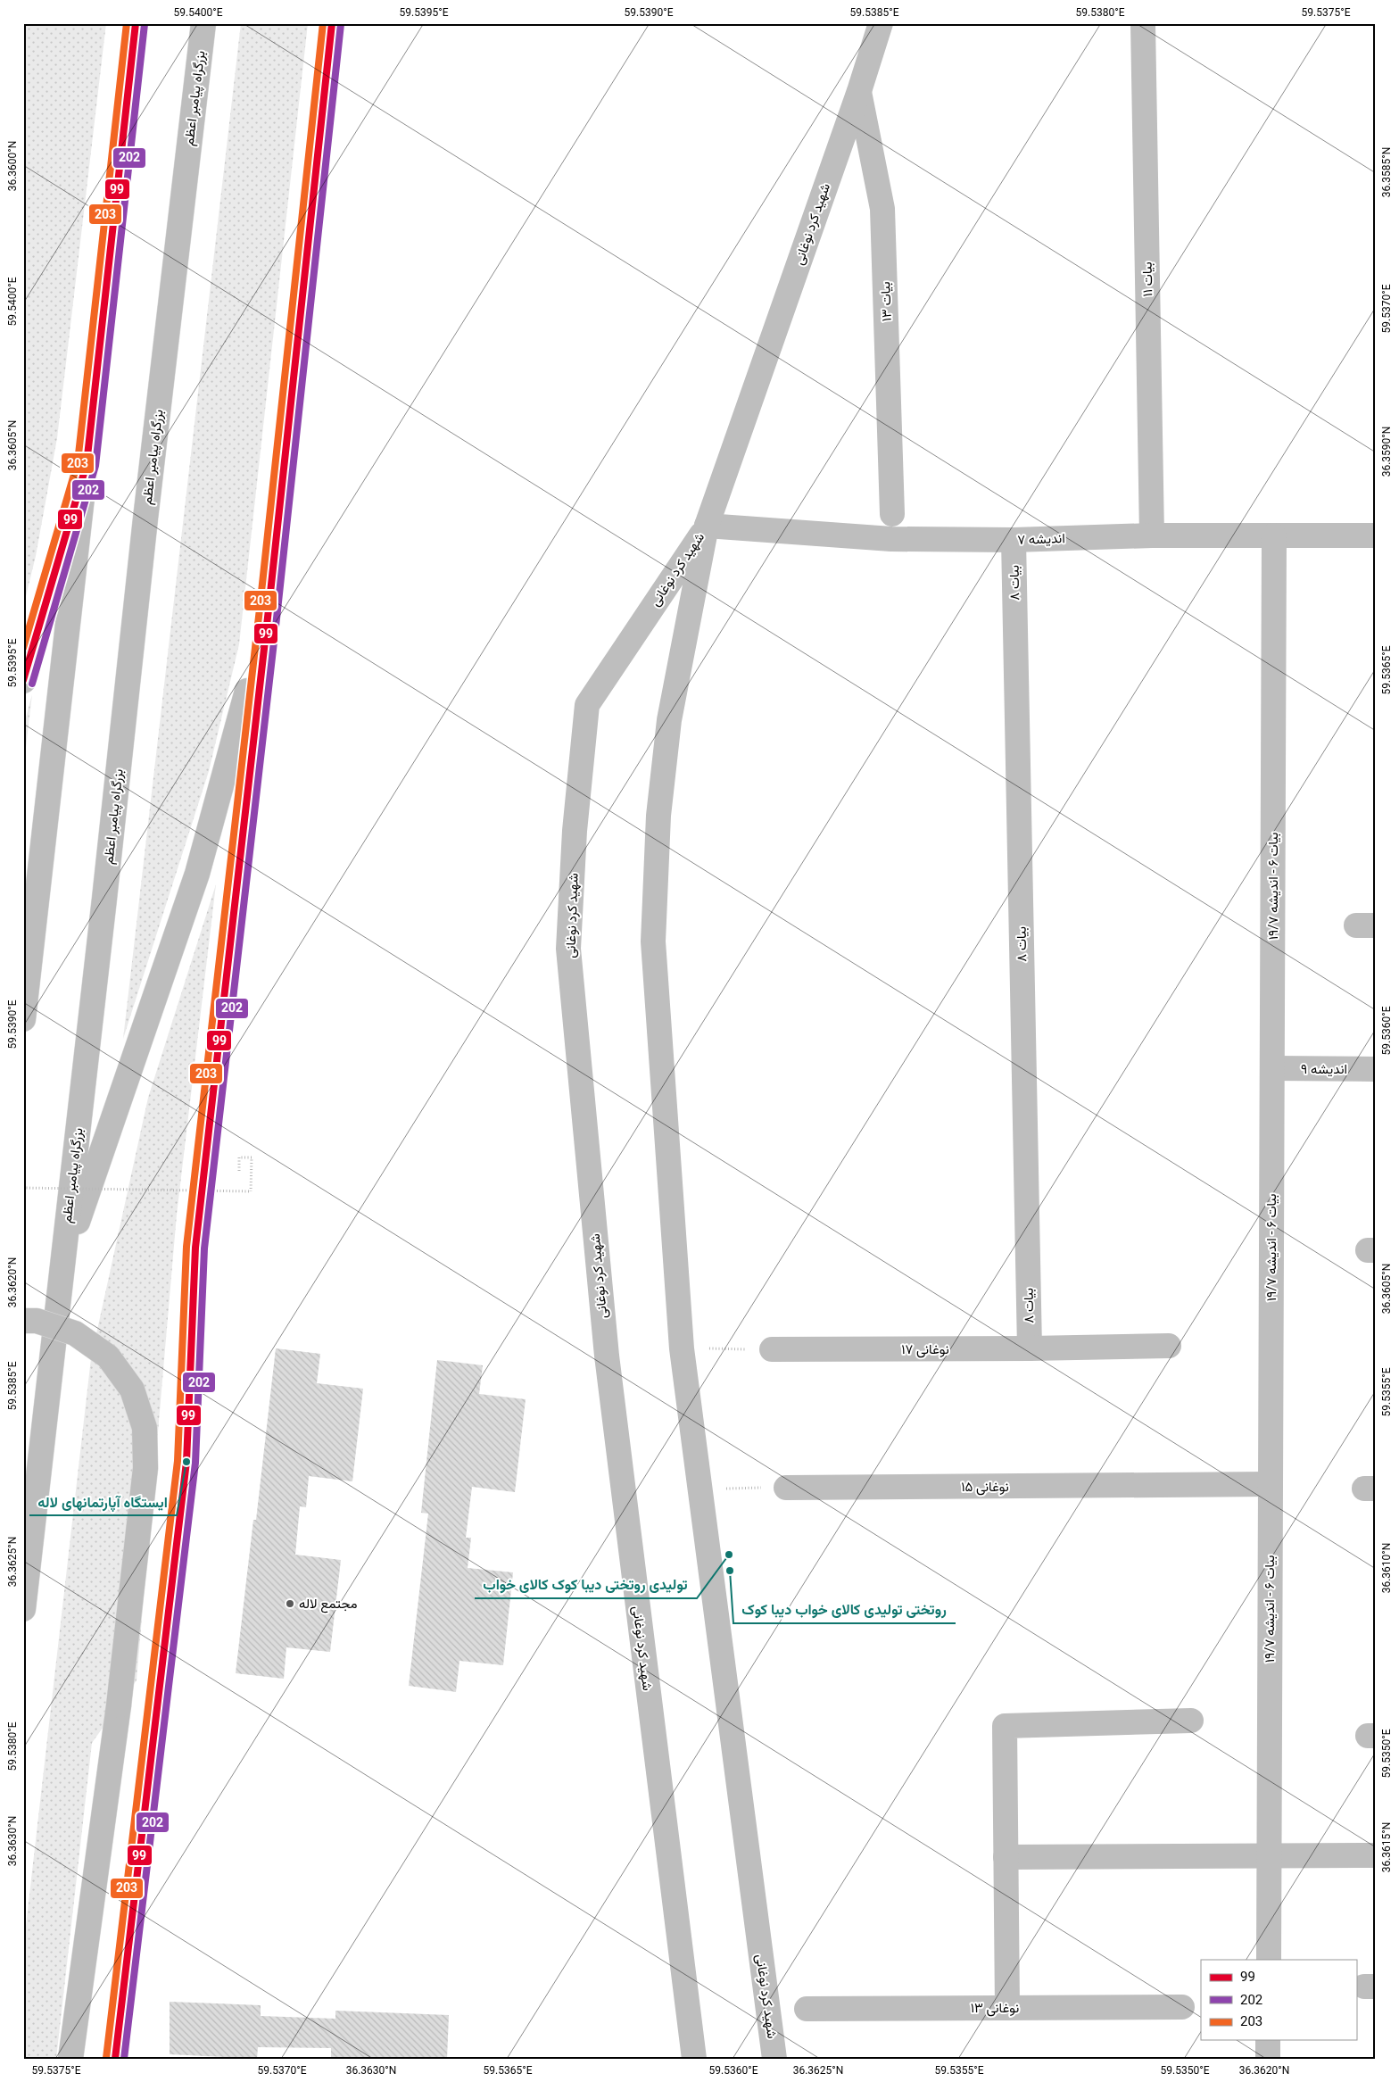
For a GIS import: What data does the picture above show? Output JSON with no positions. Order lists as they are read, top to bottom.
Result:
{
  "streets": {
    "highway": ["بزرگراه پیامبر اعظم"],
    "street": [
      "شهید کرد نوغانی",
      "بیات ۱۱",
      "بیات ۱۳",
      "اندیشه ۷",
      "بیات ۸",
      "بیات ۶ - اندیشه ۱۹/۷",
      "اندیشه ۹",
      "نوغانی ۱۷",
      "نوغانی ۱۵",
      "نوغانی ۱۳"
    ]
  },
  "crossings": [
    ["شهید کرد نوغانی", "بیات ۱۳"],
    ["شهید کرد نوغانی", "اندیشه ۷"],
    ["بیات ۱۱", "اندیشه ۷"],
    ["اندیشه ۷", "بیات ۸"],
    ["اندیشه ۷", "بیات ۶ - اندیشه ۱۹/۷"],
    ["بیات ۸", "نوغانی ۱۷"],
    ["بیات ۶ - اندیشه ۱۹/۷", "اندیشه ۹"],
    ["بیات ۶ - اندیشه ۱۹/۷", "نوغانی ۱۵"]
  ],
  "places": [
    "ایستگاه آپارتمانهای لاله",
    "تولیدی روتختی دیبا کوک کالای خواب",
    "روتختی تولیدی کالای خواب دیبا کوک",
    "مجتمع لاله"
  ],
  "lines": ["transit line 99", "transit line 203", "transit line 202"],
  "legend": ["99", "202", "203"],
  "coordinates": [
    "59.5400°E",
    "59.5395°E",
    "59.5390°E",
    "59.5385°E",
    "59.5380°E",
    "59.5375°E",
    "36.3600°N",
    "36.3585°N",
    "59.5370°E",
    "36.3605°N",
    "36.3590°N",
    "59.5365°E",
    "59.5360°E",
    "36.3620°N",
    "59.5355°E",
    "36.3625°N",
    "36.3610°N",
    "59.5350°E",
    "36.3630°N",
    "36.3615°N"
  ]
}
